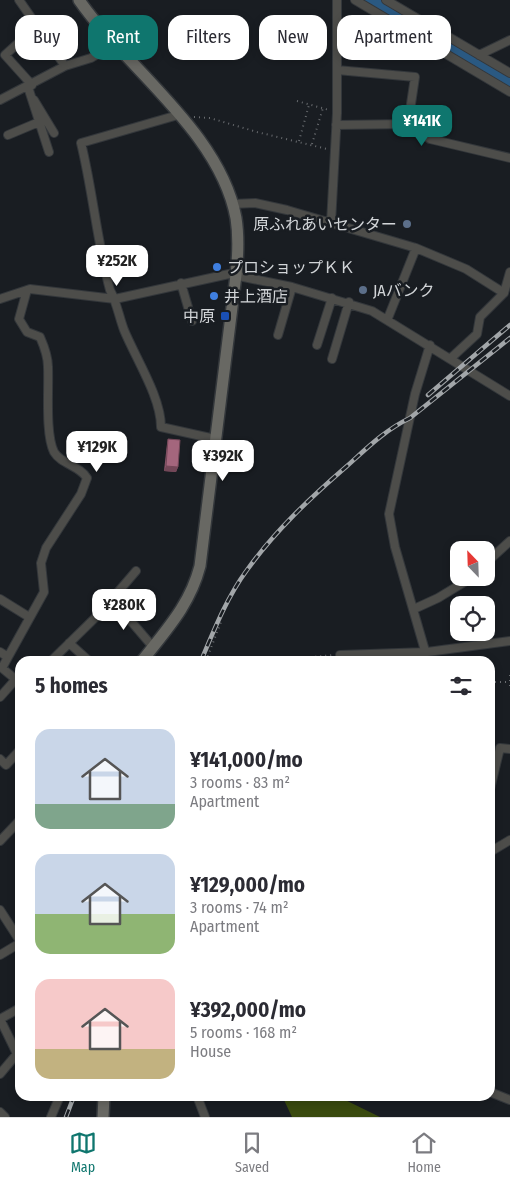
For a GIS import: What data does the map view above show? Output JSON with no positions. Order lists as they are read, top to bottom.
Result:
{
  "places": {
    "other": [
      "原ふれあいセンター",
      "プロショップＫＫ",
      "JAバンク",
      "井上酒店"
    ],
    "transit": ["中原"]
  },
  "north": "top left",
  "page": {
    "chip": [
      "Buy",
      "Rent",
      "Filters",
      "New",
      "Apartment"
    ],
    "price": [
      "¥141K",
      "¥252K",
      "¥129K",
      "¥392K",
      "¥280K"
    ],
    "heading": "5 homes",
    "list": [
      {
        "name": "¥141,000/mo",
        "note": "3 rooms · 83 m² · Apartment"
      },
      {
        "name": "¥129,000/mo",
        "note": "3 rooms · 74 m² · Apartment"
      },
      {
        "name": "¥392,000/mo",
        "note": "5 rooms · 168 m² · House"
      }
    ],
    "tabs": ["Map", "Saved", "Home"]
  }
}
